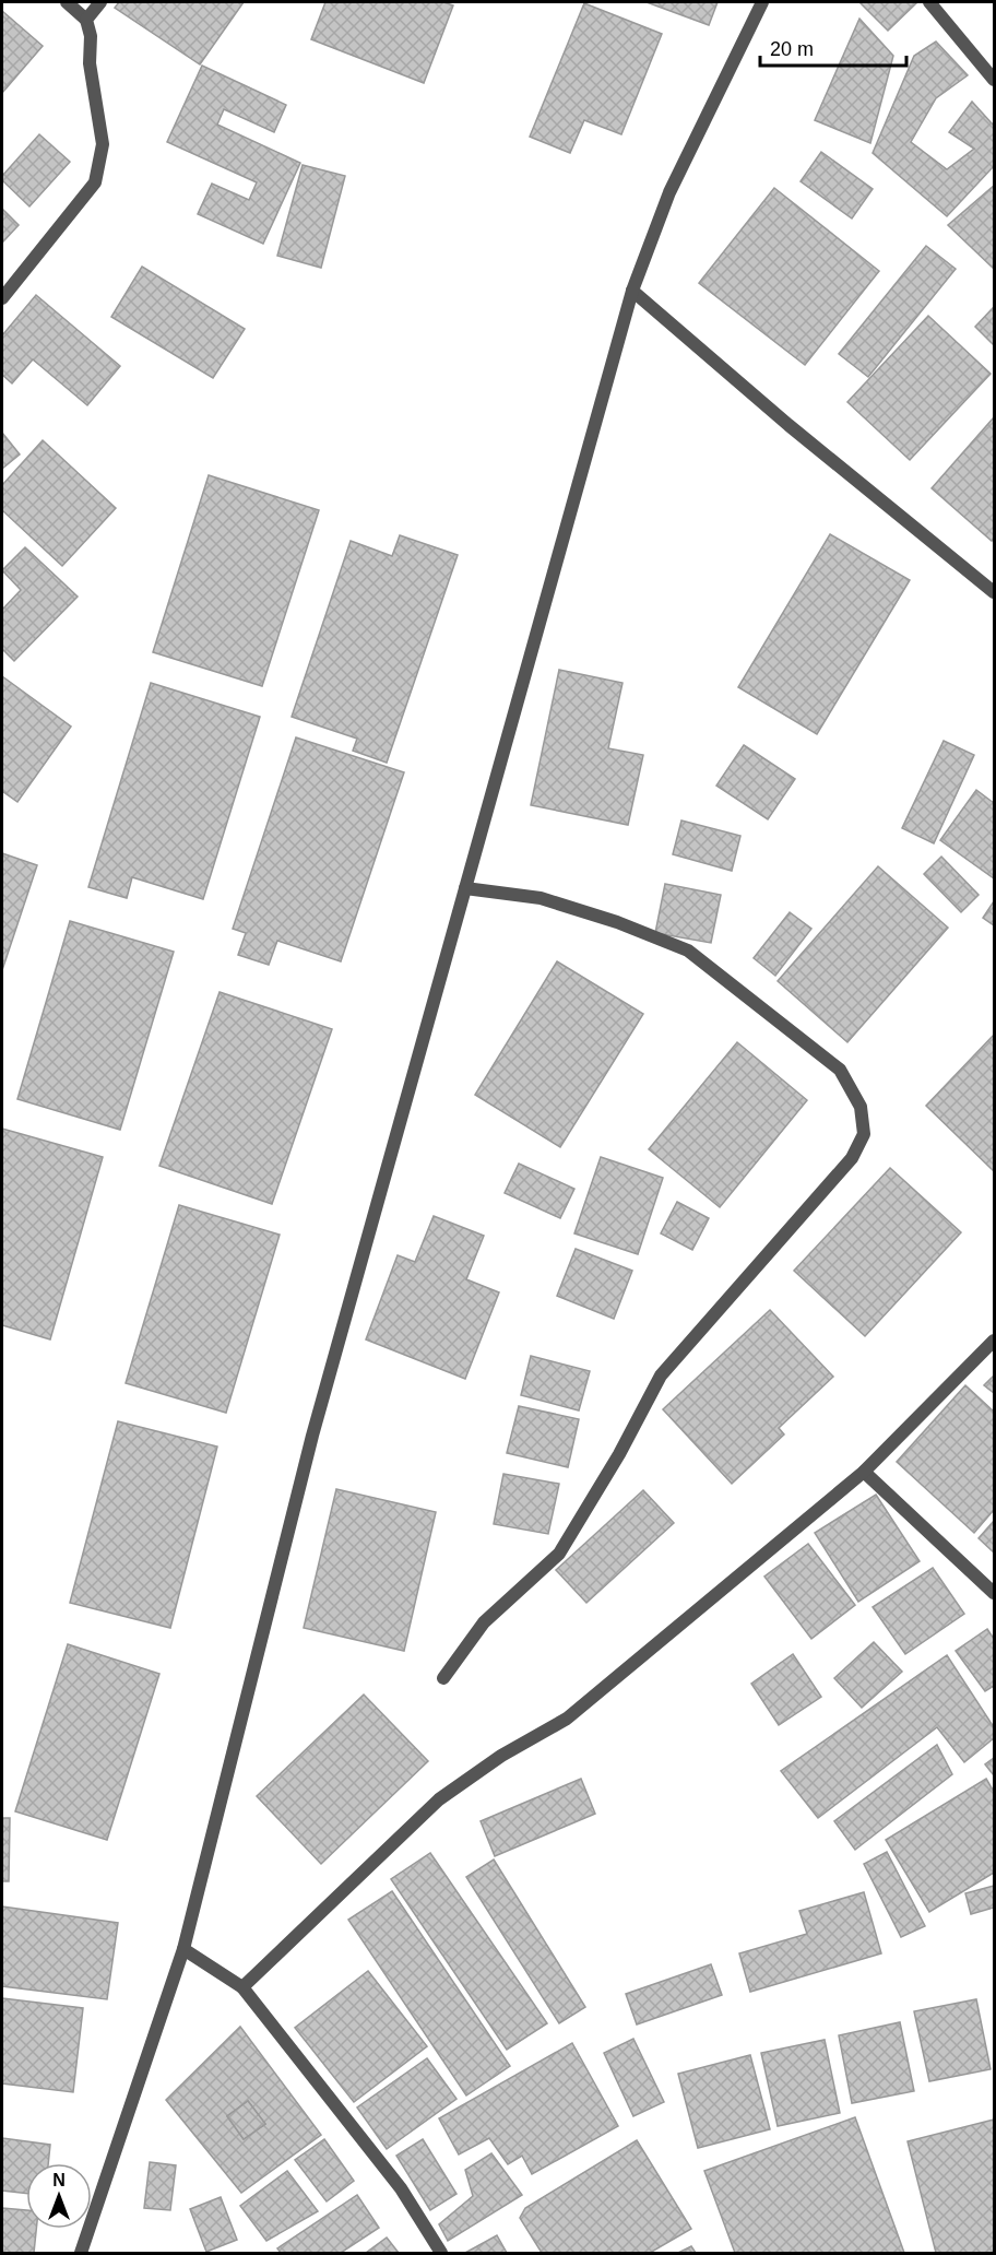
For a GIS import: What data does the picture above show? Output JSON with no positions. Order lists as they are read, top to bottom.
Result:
{
  "scale_bar": "20 m",
  "north": "top"
}
